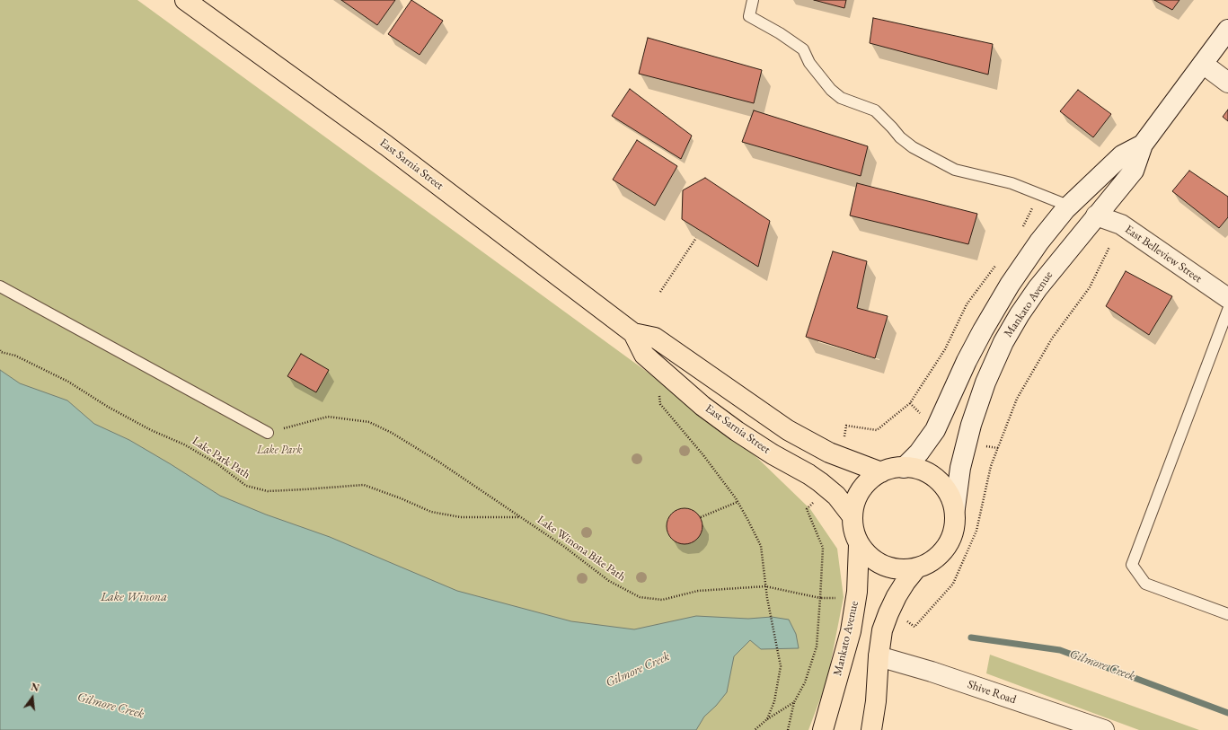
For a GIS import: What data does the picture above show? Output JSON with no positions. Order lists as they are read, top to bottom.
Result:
{
  "streets": {
    "main road": [
      "East Sarnia Street",
      "East Belleview Street",
      "Mankato Avenue",
      "Shive Road"
    ],
    "path": ["Lake Park Path", "Lake Winona Bike Path"]
  },
  "crossings": [
    ["East Sarnia Street", "Mankato Avenue"],
    ["East Belleview Street", "Mankato Avenue"],
    ["Mankato Avenue", "Shive Road"],
    ["Lake Park Path", "Lake Winona Bike Path"]
  ],
  "water": ["Lake Winona", "Gilmore Creek"],
  "parks": ["Lake Park"],
  "north": "top"
}
